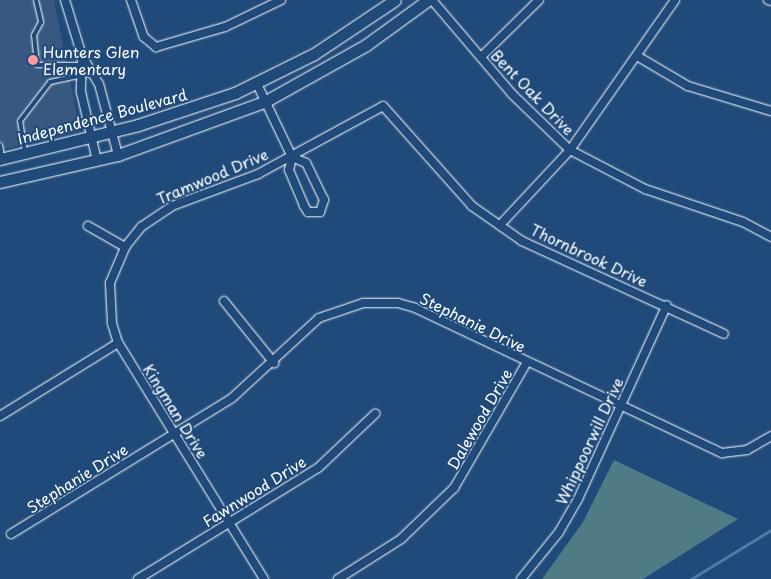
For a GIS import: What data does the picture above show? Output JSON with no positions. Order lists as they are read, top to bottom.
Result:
{
  "streets": {
    "main road": ["Independence Boulevard"],
    "street": [
      "Bent Oak Drive",
      "Tramwood Drive",
      "Thornbrook Drive",
      "Stephanie Drive",
      "Kingman Drive",
      "Dalewood Drive",
      "Whippoorwill Drive",
      "Fawnwood Drive"
    ]
  },
  "crossings": [
    ["Tramwood Drive", "Thornbrook Drive"],
    ["Tramwood Drive", "Kingman Drive"],
    ["Thornbrook Drive", "Whippoorwill Drive"],
    ["Stephanie Drive", "Kingman Drive"],
    ["Stephanie Drive", "Dalewood Drive"],
    ["Stephanie Drive", "Whippoorwill Drive"],
    ["Kingman Drive", "Fawnwood Drive"]
  ],
  "places": ["Hunters Glen Elementary"]
}
